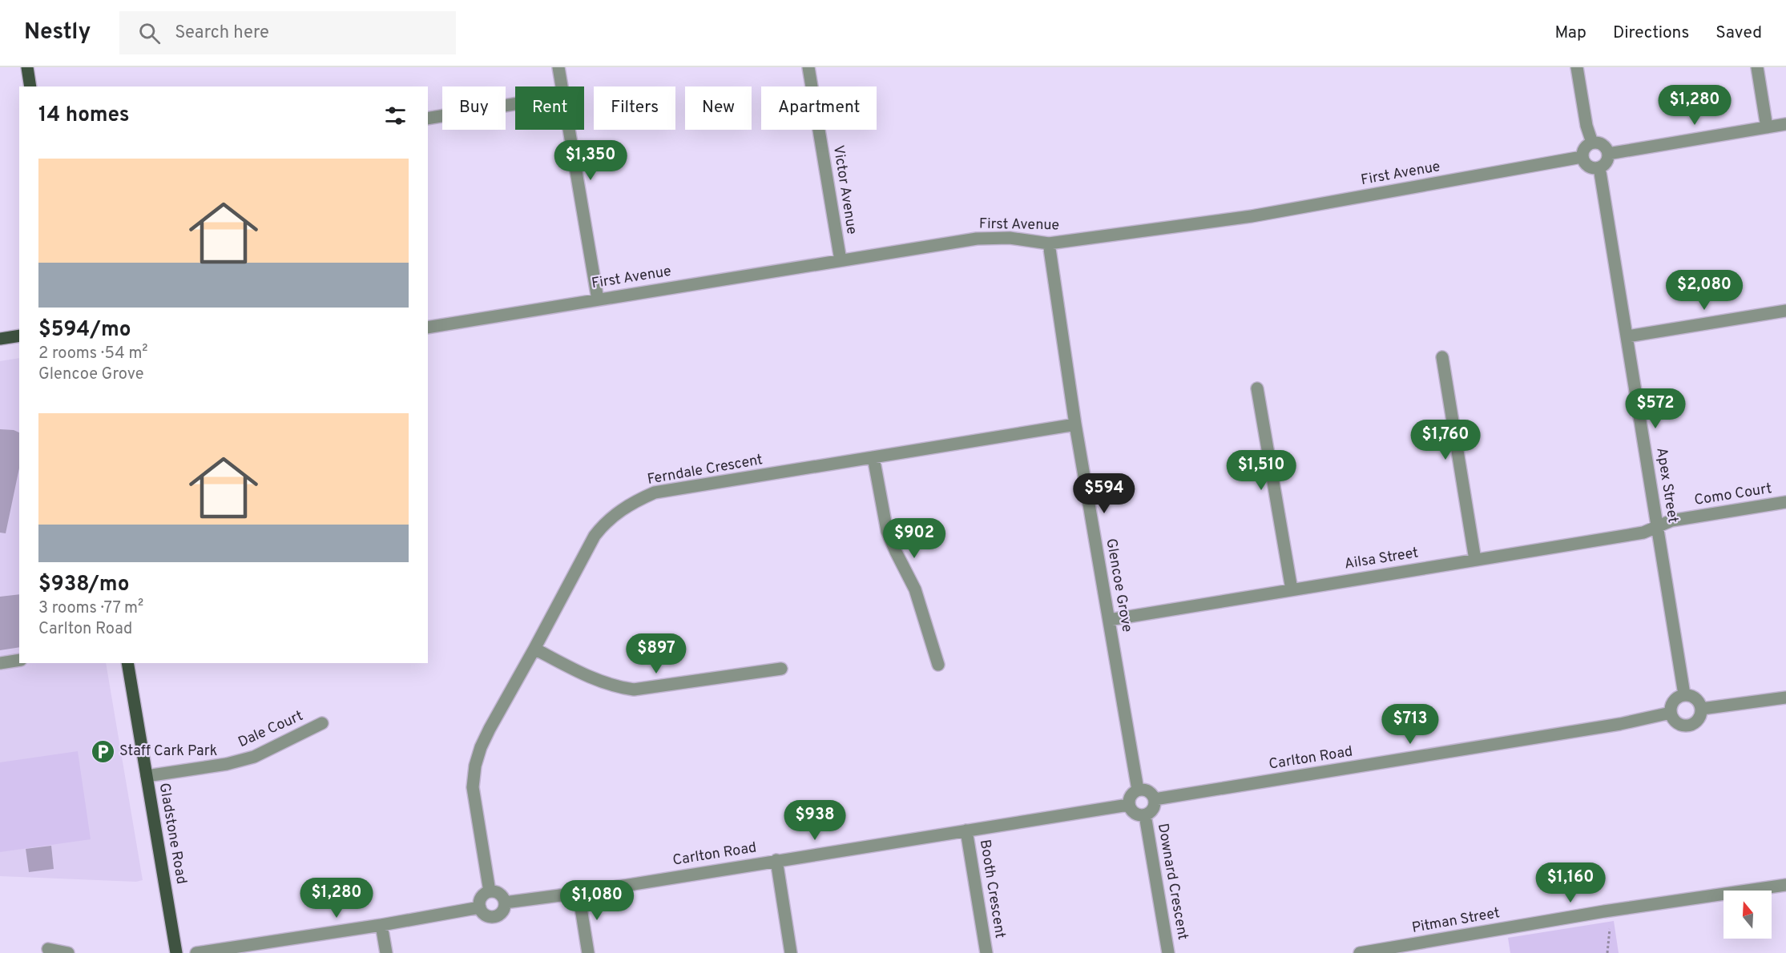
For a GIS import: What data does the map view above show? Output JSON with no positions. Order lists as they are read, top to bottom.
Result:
{
  "streets": {
    "main road": ["Gladstone Road"],
    "street": [
      "First Avenue",
      "Victor Avenue",
      "Ferndale Crescent",
      "Apex Street",
      "Como Court",
      "Ailsa Street",
      "Glencoe Grove",
      "Dale Court",
      "Carlton Road",
      "Downard Crescent",
      "Booth Crescent",
      "Pitman Street"
    ]
  },
  "crossings": [
    ["First Avenue", "Victor Avenue"],
    ["First Avenue", "Apex Street"],
    ["First Avenue", "Glencoe Grove"],
    ["Ferndale Crescent", "Glencoe Grove"],
    ["Ferndale Crescent", "Carlton Road"],
    ["Apex Street", "Como Court"],
    ["Apex Street", "Ailsa Street"],
    ["Apex Street", "Carlton Road"],
    ["Como Court", "Ailsa Street"],
    ["Ailsa Street", "Glencoe Grove"],
    ["Glencoe Grove", "Carlton Road"],
    ["Glencoe Grove", "Downard Crescent"],
    ["Dale Court", "Gladstone Road"],
    ["Carlton Road", "Downard Crescent"],
    ["Carlton Road", "Booth Crescent"]
  ],
  "places": {
    "parking": ["Staff Cark Park"]
  },
  "north": "top",
  "page": {
    "header": "Nestly",
    "search": "Search here",
    "nav": ["Map", "Directions", "Saved"],
    "price": [
      "$1,280",
      "$1,350",
      "$2,080",
      "$572",
      "$1,760",
      "$1,510",
      "$594",
      "$902",
      "$897",
      "$713",
      "$938",
      "$1,160",
      "$1,280",
      "$1,080"
    ],
    "chip": [
      "Buy",
      "Rent",
      "Filters",
      "New",
      "Apartment"
    ],
    "heading": "14 homes",
    "list": [
      {
        "name": "$594/mo",
        "note": "2 rooms · 54 m² · Glencoe Grove"
      },
      {
        "name": "$938/mo",
        "note": "3 rooms · 77 m² · Carlton Road"
      }
    ]
  }
}
